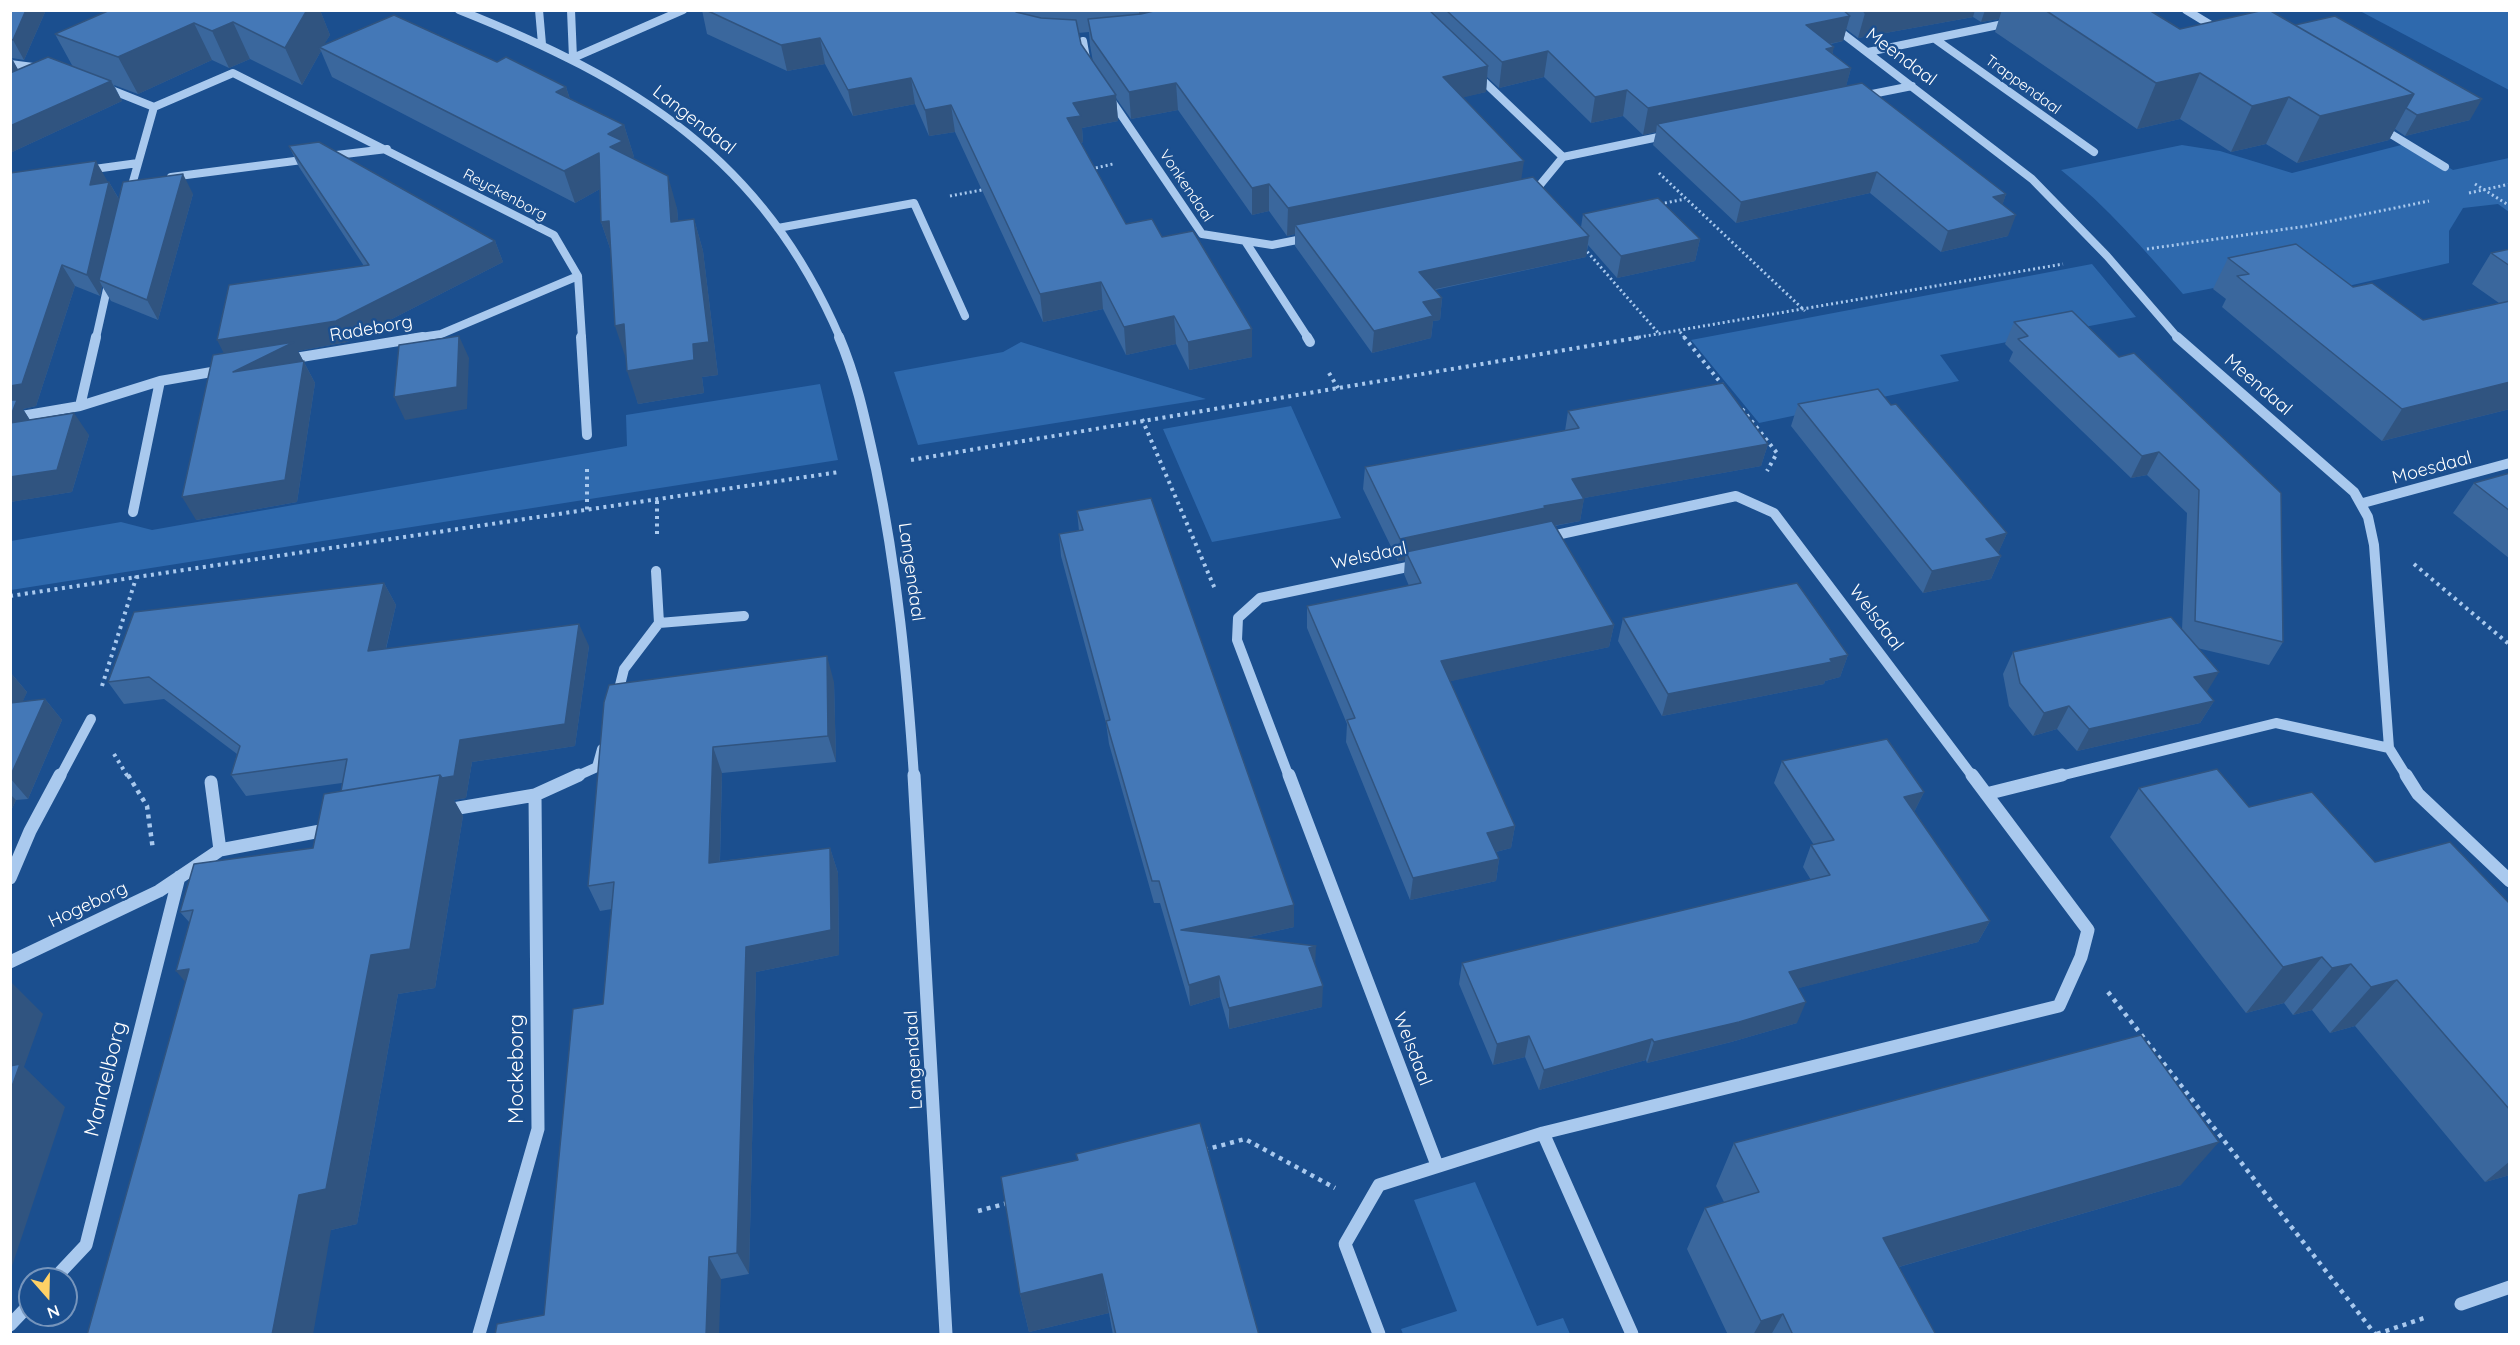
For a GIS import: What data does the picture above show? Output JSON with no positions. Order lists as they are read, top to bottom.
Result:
{
  "streets": {
    "street": [
      "Meendaal",
      "Trappendaal",
      "Langendaal",
      "Vonkendaal",
      "Reyckenborg",
      "Radeborg",
      "Moesdaal",
      "Welsdaal",
      "Hogeborg",
      "Mockeborg",
      "Mandelborg"
    ]
  },
  "crossings": [
    ["Meendaal", "Trappendaal"],
    ["Meendaal", "Moesdaal"],
    ["Reyckenborg", "Radeborg"],
    ["Hogeborg", "Mandelborg"]
  ],
  "north": "bottom"
}
